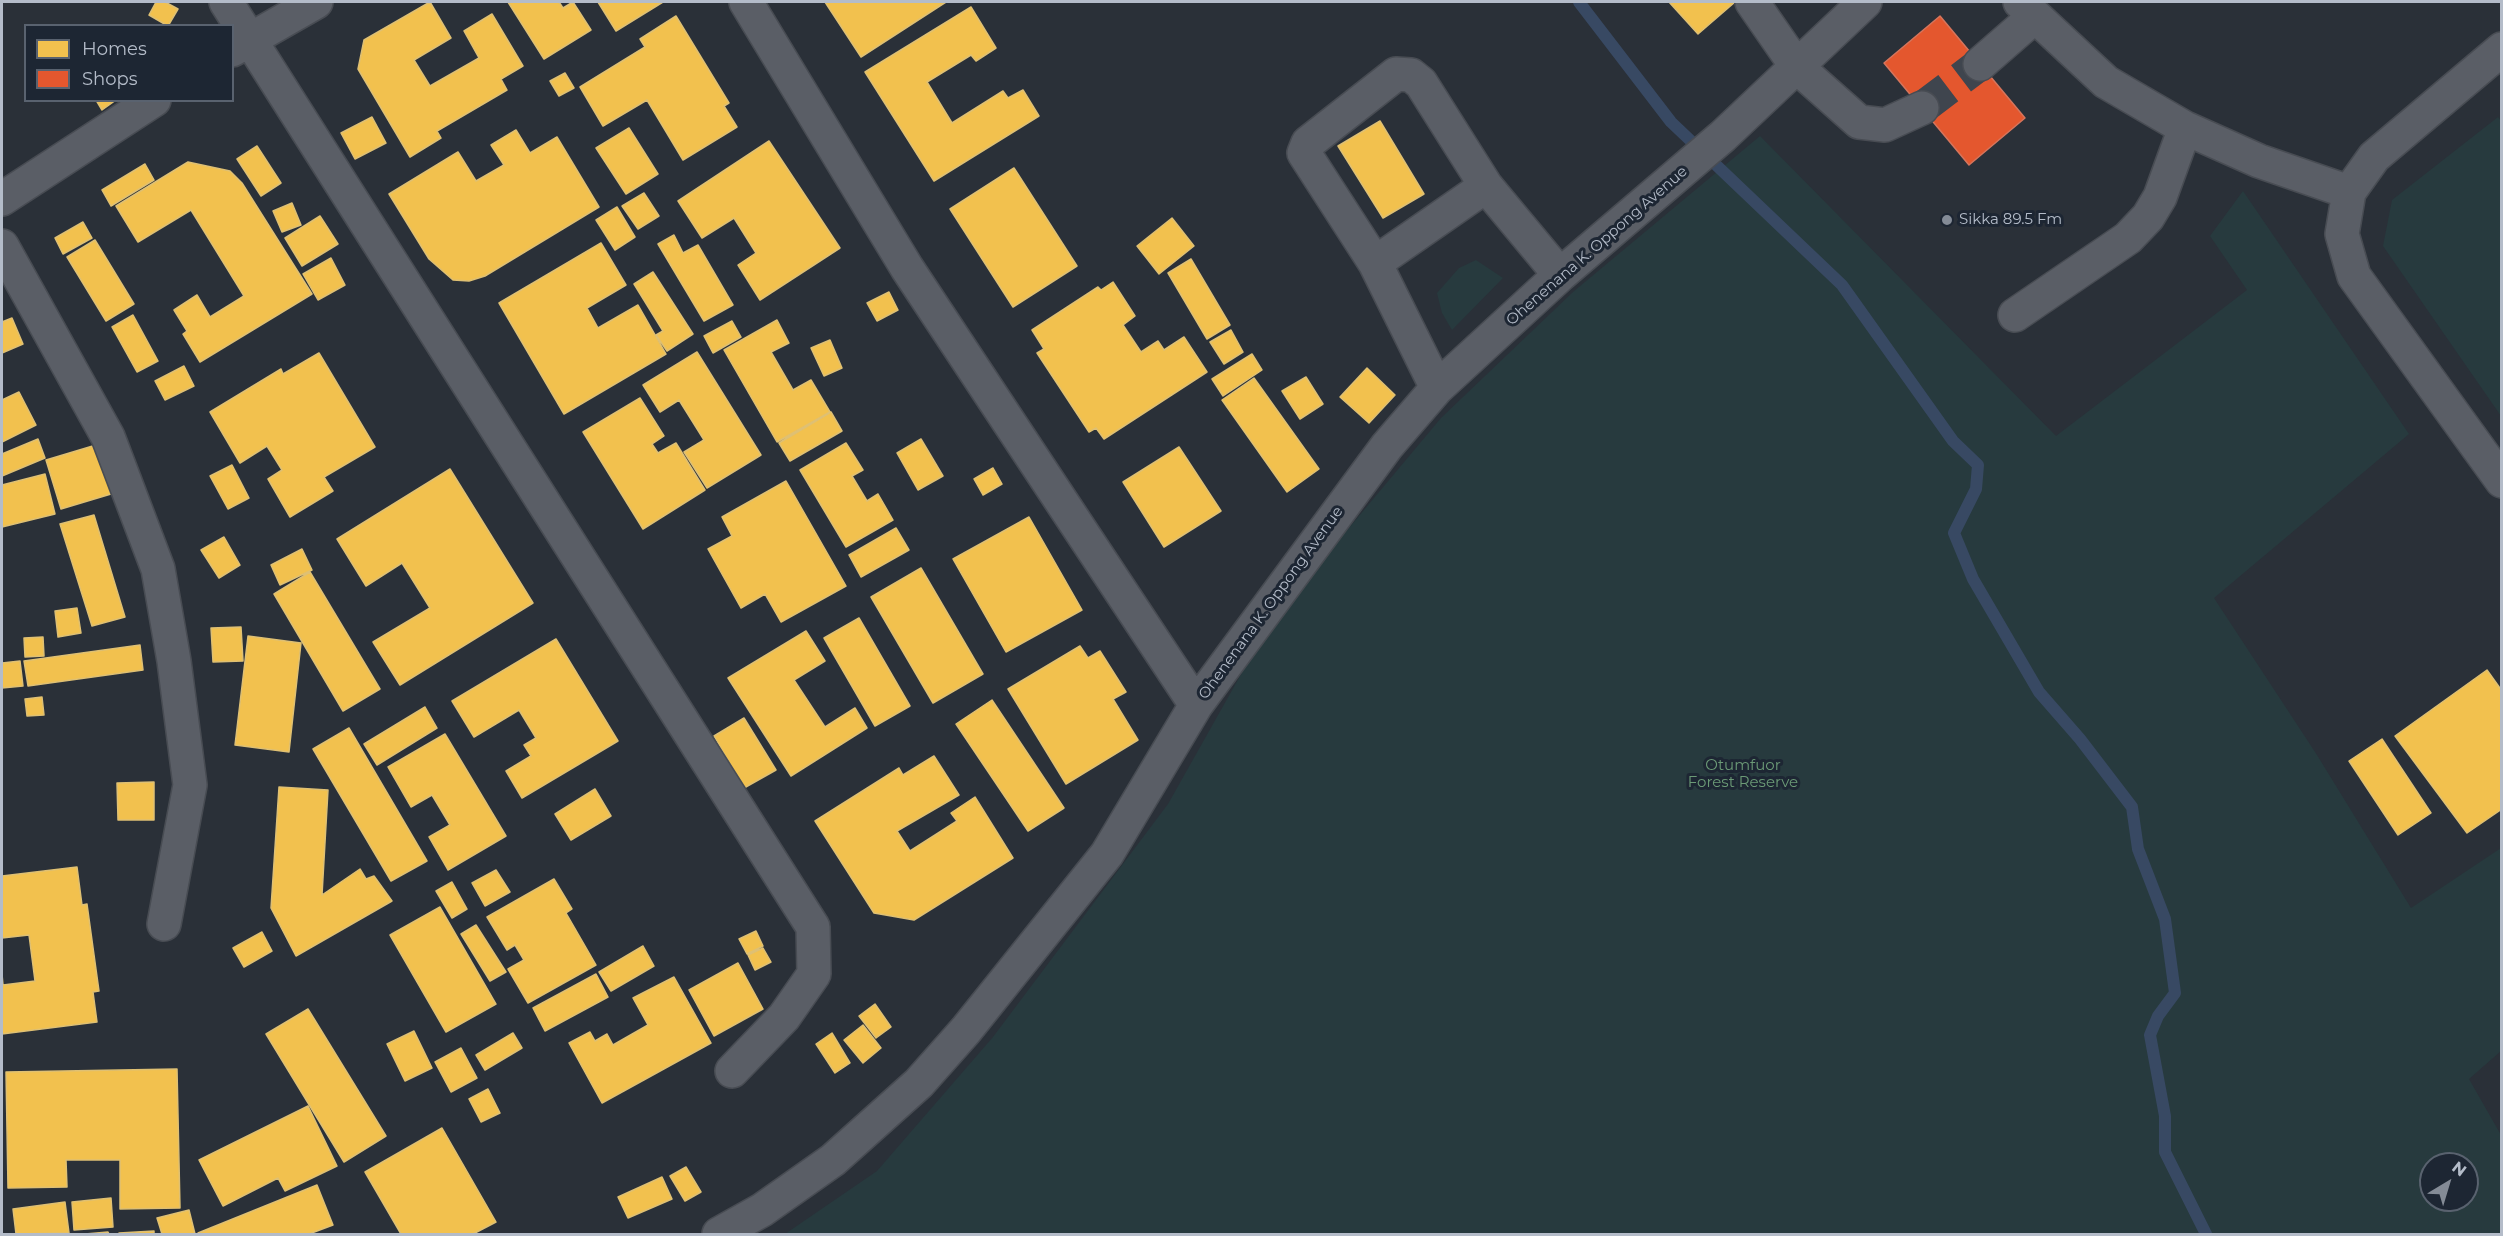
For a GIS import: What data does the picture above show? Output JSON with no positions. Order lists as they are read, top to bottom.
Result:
{
  "streets": {
    "street": ["Ohenenana K. Oppong Avenue"]
  },
  "parks": ["Otumfuor Forest Reserve"],
  "places": ["Sikka 89.5 Fm"],
  "legend": ["Homes", "Shops"],
  "north": "top right"
}
